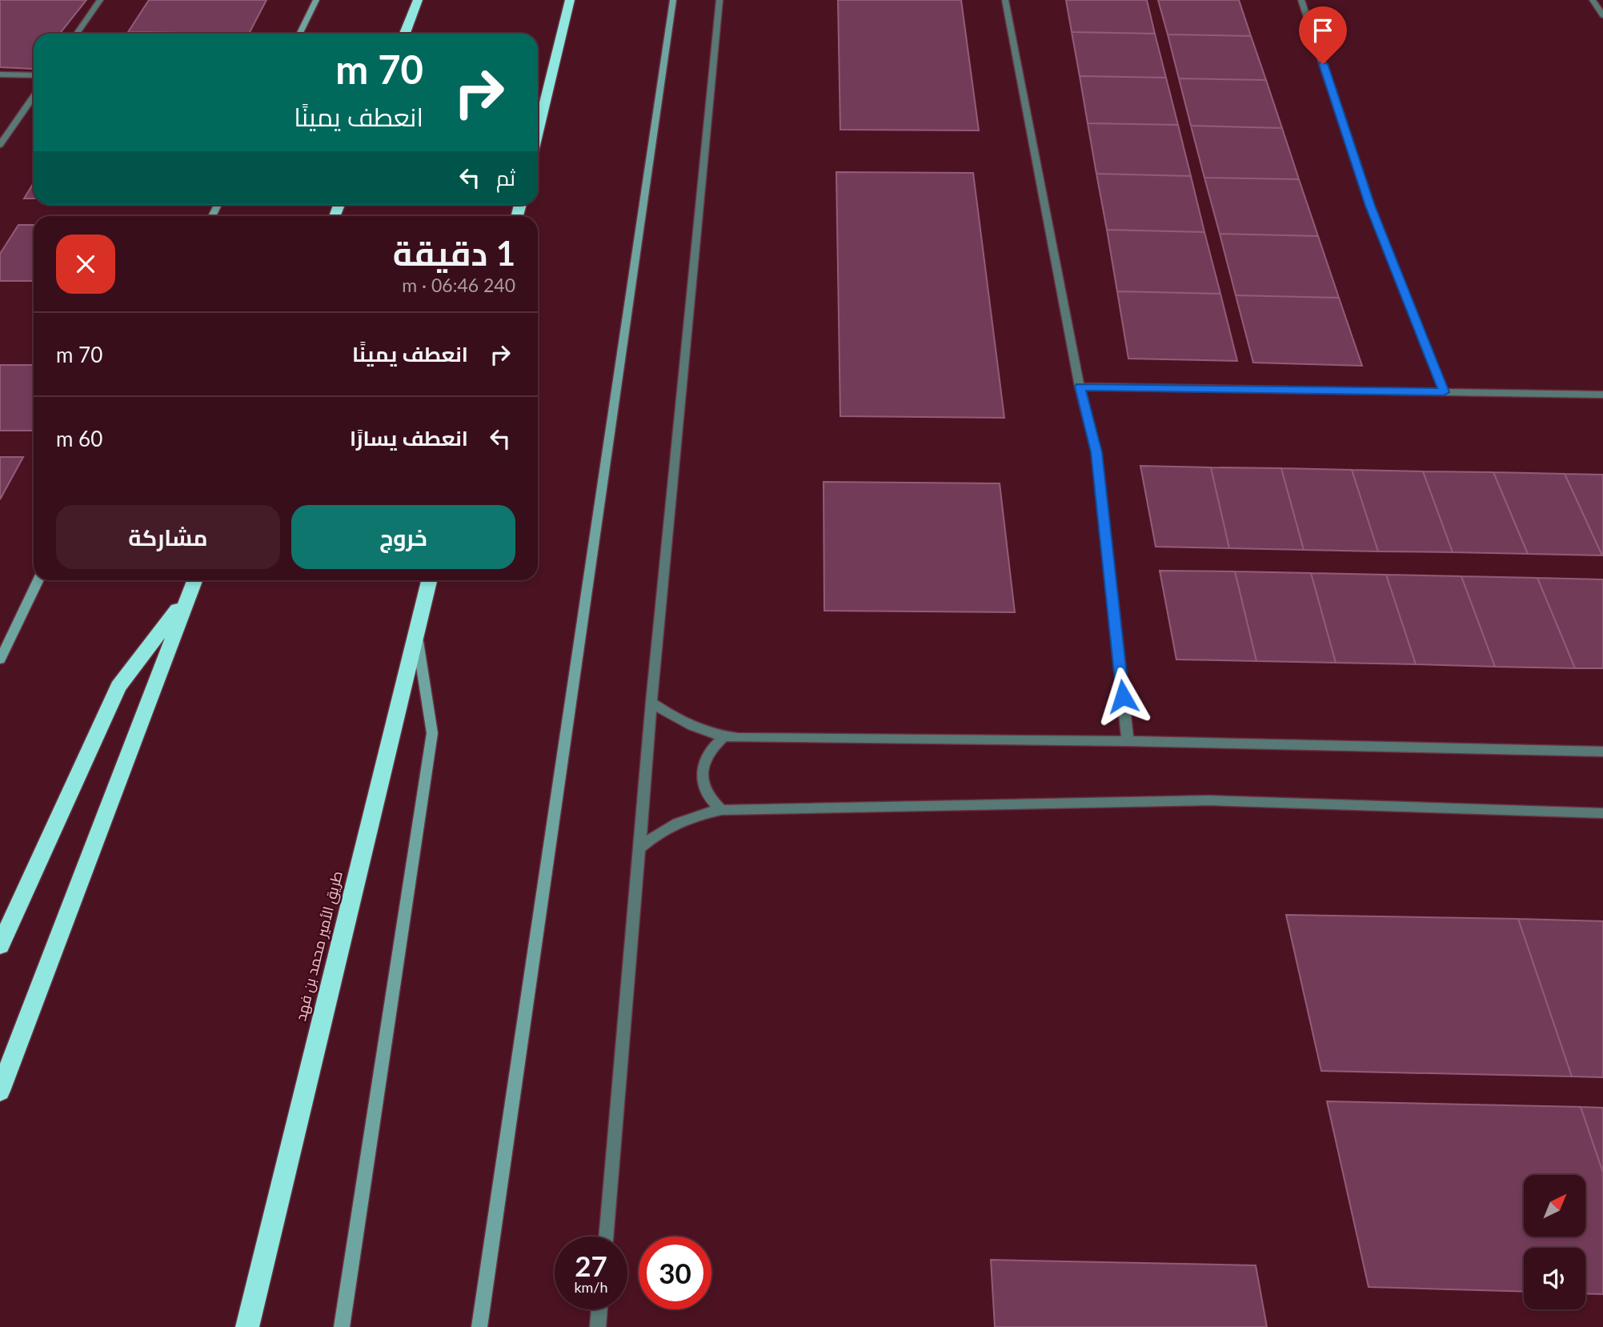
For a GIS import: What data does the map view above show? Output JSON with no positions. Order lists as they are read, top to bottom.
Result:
{
  "streets": {
    "highway": ["طريق الأمير محمد بن فهد"]
  },
  "north": "top right",
  "page": {
    "turn": ["70 m", "انعطف يمينًا"],
    "then": "ثم",
    "heading": ["1 دقيقة", "240 m · 06:46"],
    "list": [
      {
        "name": "انعطف يمينًا",
        "value": "70 m"
      },
      {
        "name": "انعطف يسارًا",
        "value": "60 m"
      }
    ],
    "buttons": ["خروج", "مشاركة"],
    "speed": "27 km/h",
    "limit": "30"
  }
}
